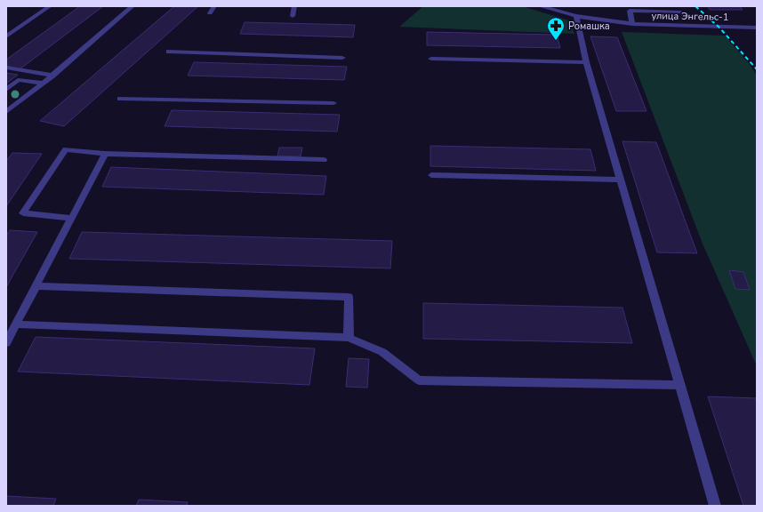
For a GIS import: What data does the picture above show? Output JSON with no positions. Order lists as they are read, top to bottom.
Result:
{
  "streets": {
    "street": ["улица Энгельс-1"]
  },
  "places": {
    "pharmacy": ["Ромашка"]
  }
}
